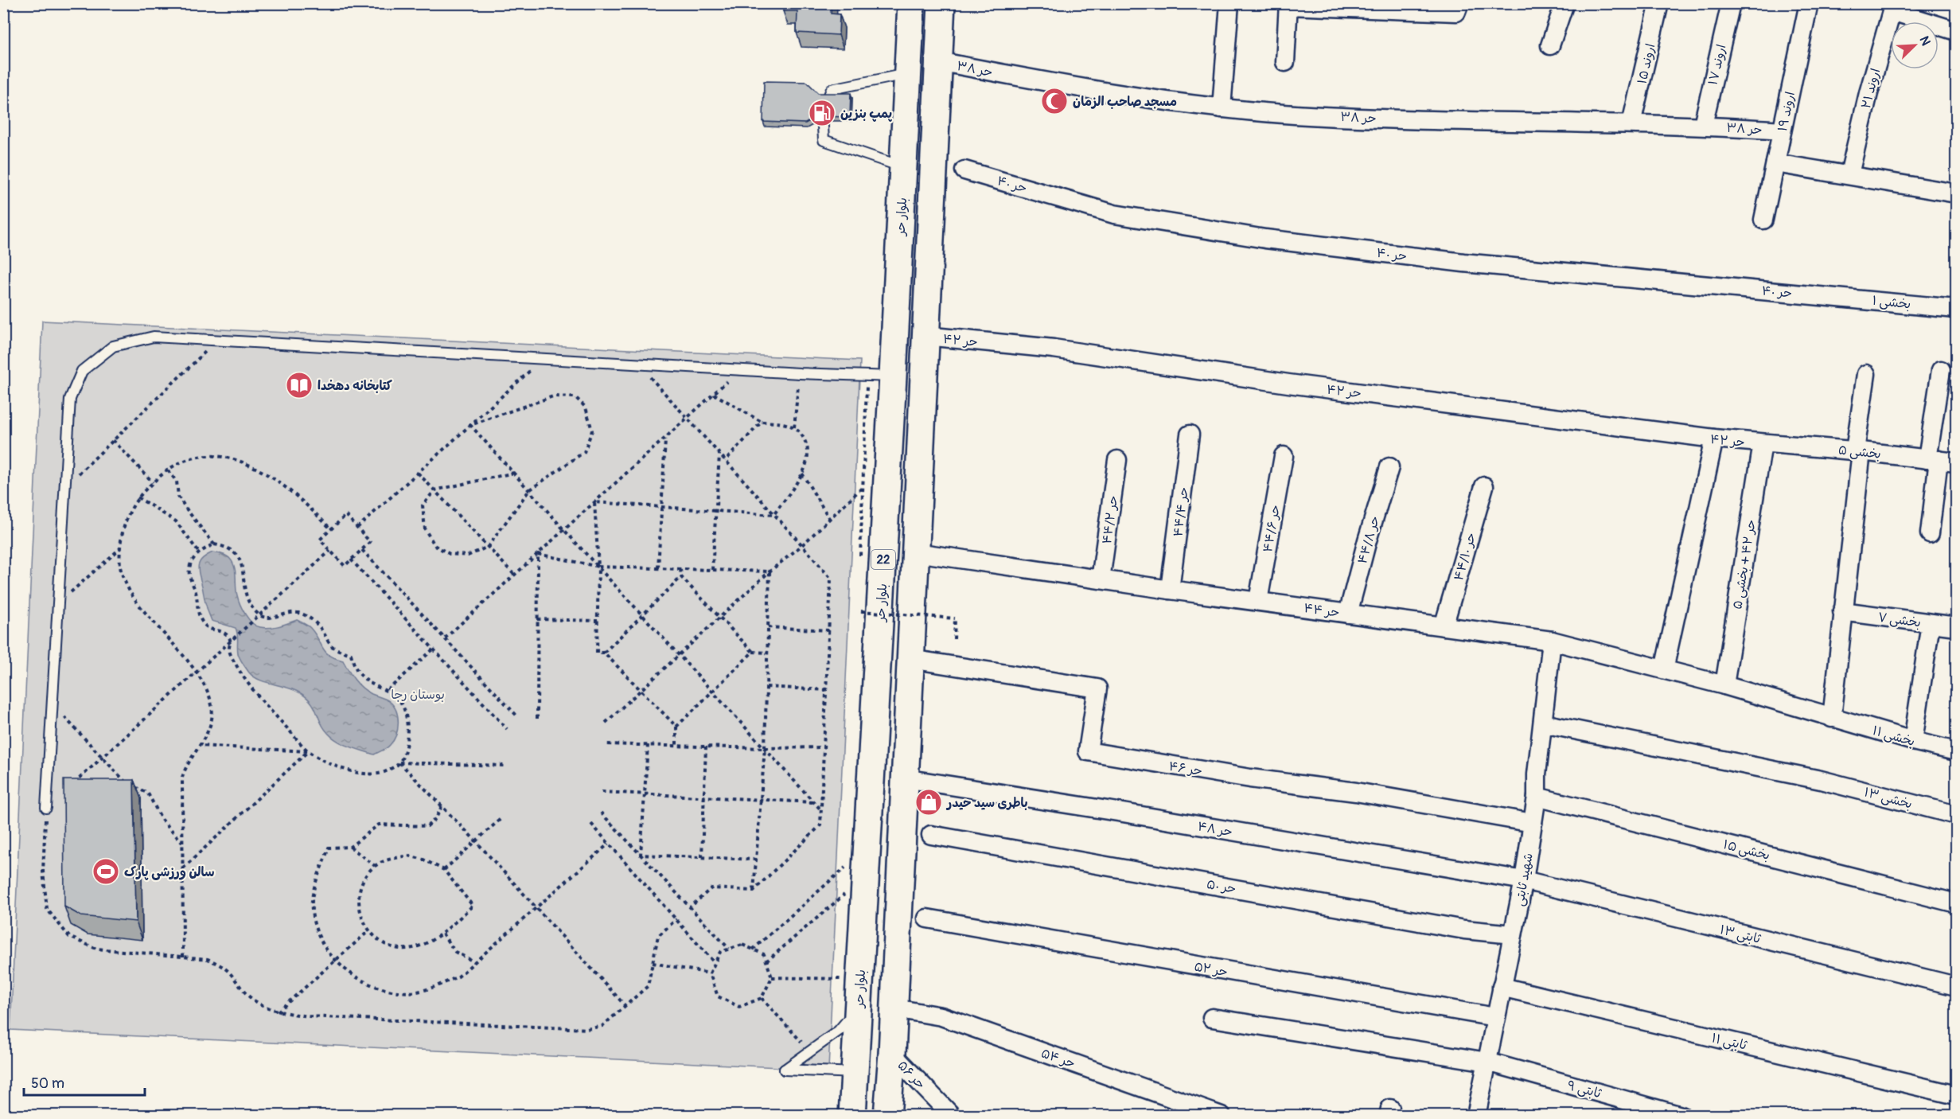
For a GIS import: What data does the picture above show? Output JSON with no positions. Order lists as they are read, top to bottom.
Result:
{
  "streets": {
    "main road": ["بلوار حر", "22"],
    "street": [
      "اروند ۱۵",
      "اروند ۱۷",
      "حر ۳۸",
      "اروند ۲۱",
      "اروند ۱۹",
      "حر ۴۰",
      "بخشی ۱",
      "حر ۴۲",
      "بخشی ۵",
      "حر ۴۴/۴",
      "حر ۴۴/۲",
      "حر ۴۴/۶",
      "حر ۴۴/۸",
      "حر ۴۴/۱۰",
      "حر ۴۲ + بخشی ۵",
      "حر ۴۴",
      "بخشی ۷",
      "بخشی ۱۱",
      "حر ۴۶",
      "بخشی ۱۳",
      "حر ۴۸",
      "بخشی ۱۵",
      "شهید ثابتی",
      "حر ۵۰",
      "ثابتی ۱۳",
      "حر ۵۲",
      "ثابتی ۱۱",
      "حر ۵۴",
      "حر ۵۶",
      "ثابتی ۹"
    ]
  },
  "crossings": [
    ["اروند ۱۵", "حر ۳۸"],
    ["اروند ۱۷", "حر ۳۸"],
    ["حر ۳۸", "اروند ۱۹"],
    ["حر ۳۸", "22"],
    ["حر ۴۰", "بخشی ۱"],
    ["حر ۴۲", "بخشی ۵"],
    ["حر ۴۲", "22"],
    ["حر ۴۲", "حر ۴۲ + بخشی ۵"],
    ["بخشی ۵", "حر ۴۲ + بخشی ۵"],
    ["حر ۴۴/۴", "حر ۴۴"],
    ["حر ۴۴/۲", "حر ۴۴"],
    ["حر ۴۴/۶", "حر ۴۴"],
    ["حر ۴۴/۸", "حر ۴۴"],
    ["حر ۴۴/۱۰", "حر ۴۴"],
    ["22", "حر ۴۴"],
    ["22", "حر ۴۶"],
    ["22", "حر ۴۸"],
    ["22", "حر ۵۴"],
    ["22", "حر ۵۶"],
    ["حر ۴۲ + بخشی ۵", "حر ۴۴"],
    ["حر ۴۲ + بخشی ۵", "بخشی ۱۱"],
    ["حر ۴۴", "بخشی ۱۱"],
    ["حر ۴۴", "شهید ثابتی"],
    ["حر ۴۶", "شهید ثابتی"],
    ["بخشی ۱۳", "شهید ثابتی"],
    ["حر ۴۸", "شهید ثابتی"],
    ["حر ۴۸", "ثابتی ۱۳"],
    ["بخشی ۱۵", "شهید ثابتی"],
    ["شهید ثابتی", "حر ۵۰"],
    ["شهید ثابتی", "ثابتی ۱۳"],
    ["شهید ثابتی", "حر ۵۲"],
    ["شهید ثابتی", "ثابتی ۱۱"],
    ["شهید ثابتی", "ثابتی ۹"]
  ],
  "parks": ["بوستان رجا"],
  "places": {
    "mosque": ["مسجد صاحب الزمان"],
    "fuel station": ["پمپ بنزین"],
    "library": ["کتابخانه دهخدا"],
    "shop": ["باطری سید حیدر"],
    "sports": ["سالن ورزشی پارک"]
  },
  "scale_bar": "50 m",
  "north": "top right"
}
